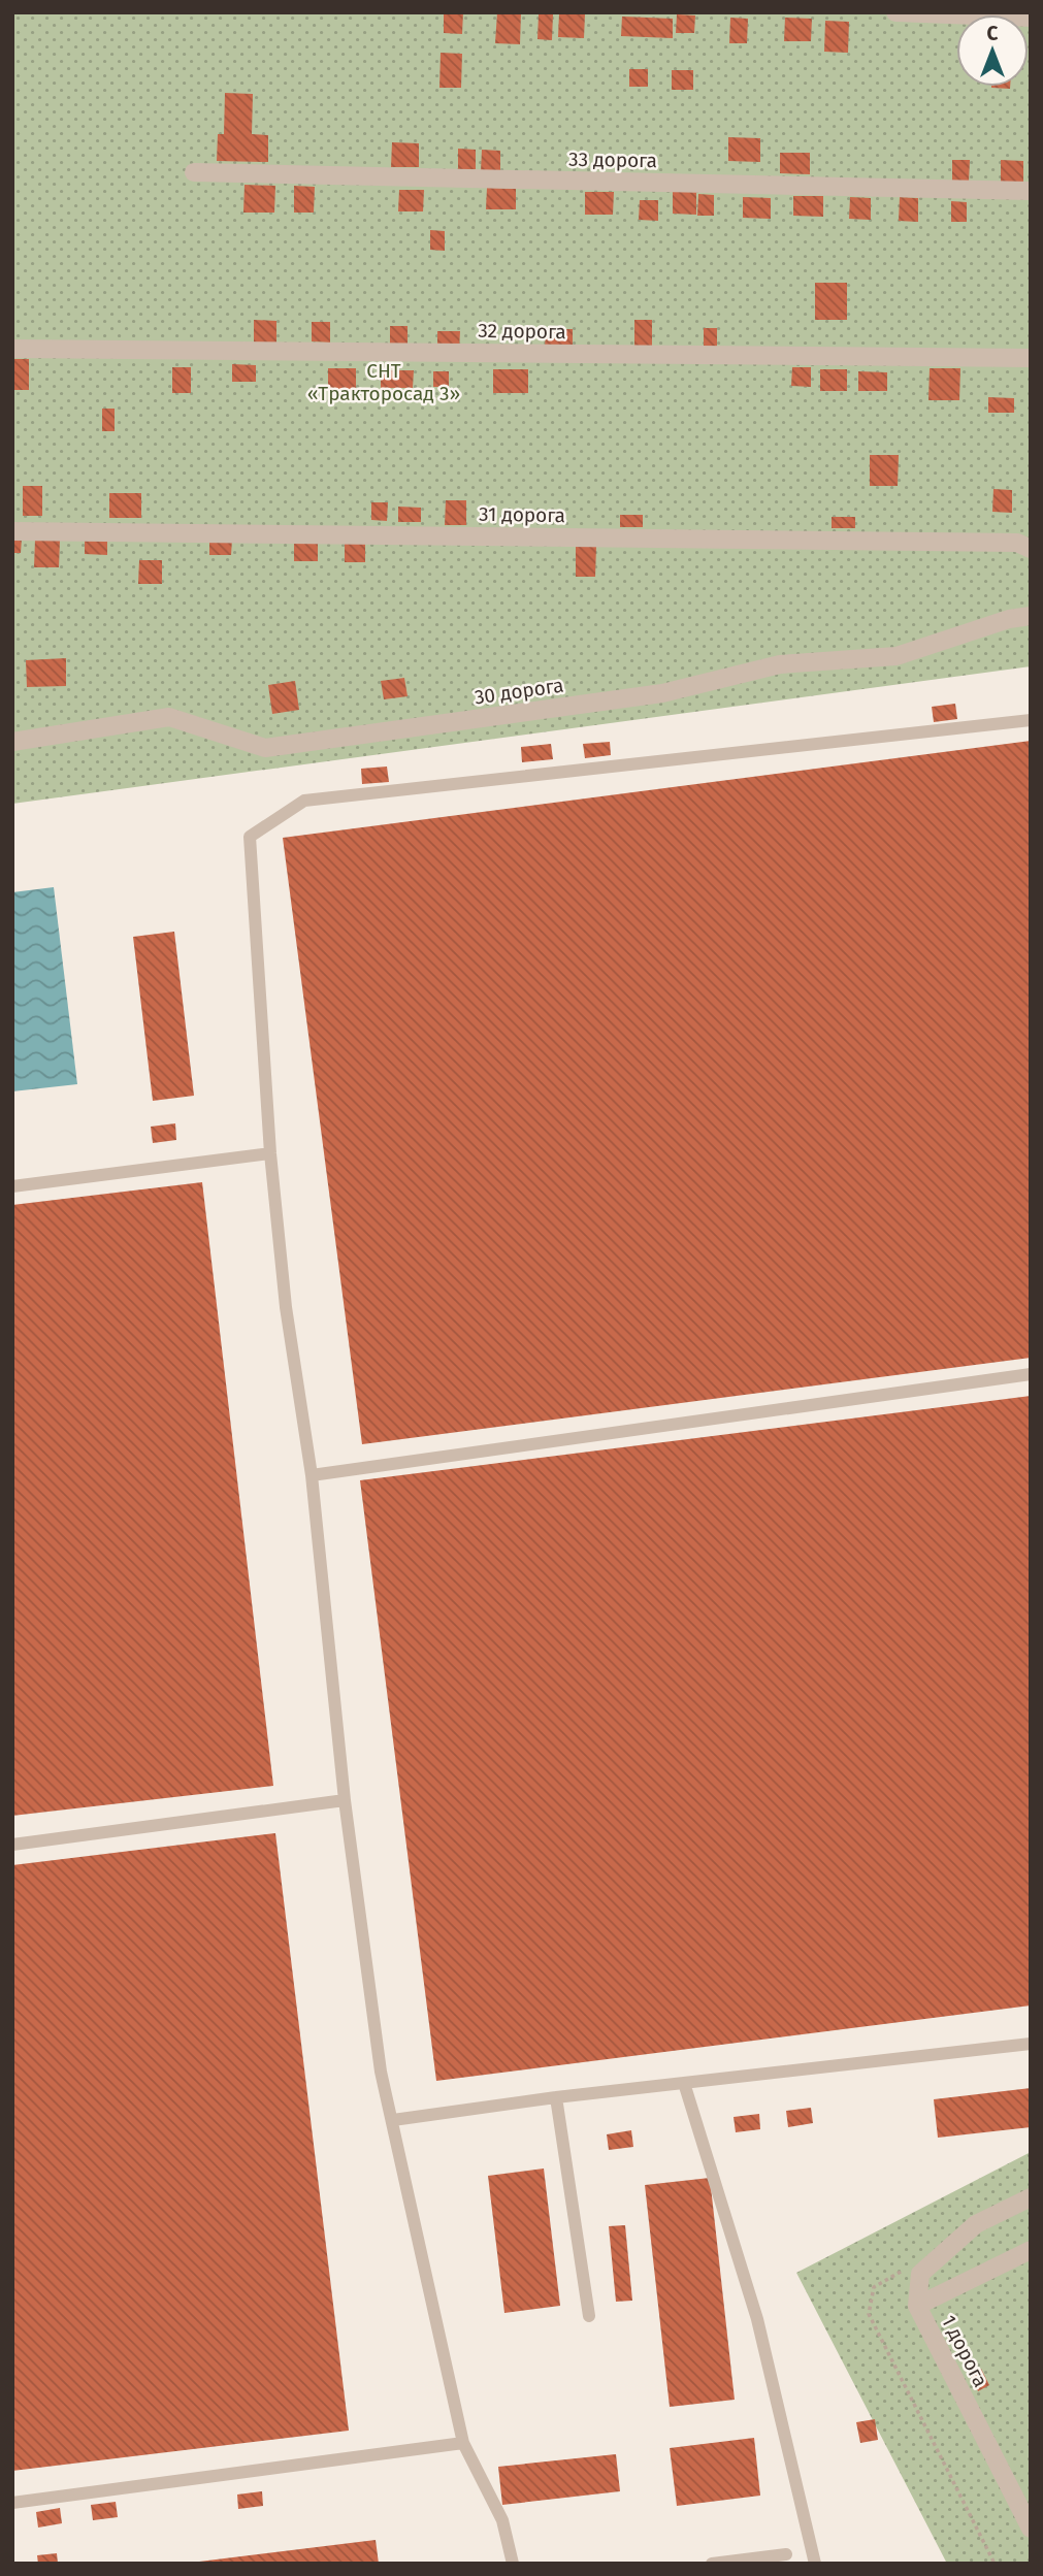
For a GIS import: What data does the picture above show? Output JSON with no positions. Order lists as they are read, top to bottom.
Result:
{
  "streets": {
    "street": [
      "33 дорога",
      "32 дорога",
      "31 дорога",
      "30 дорога",
      "1 дорога"
    ]
  },
  "parks": ["СНТ «Тракторосад 3»"],
  "north": "top"
}
